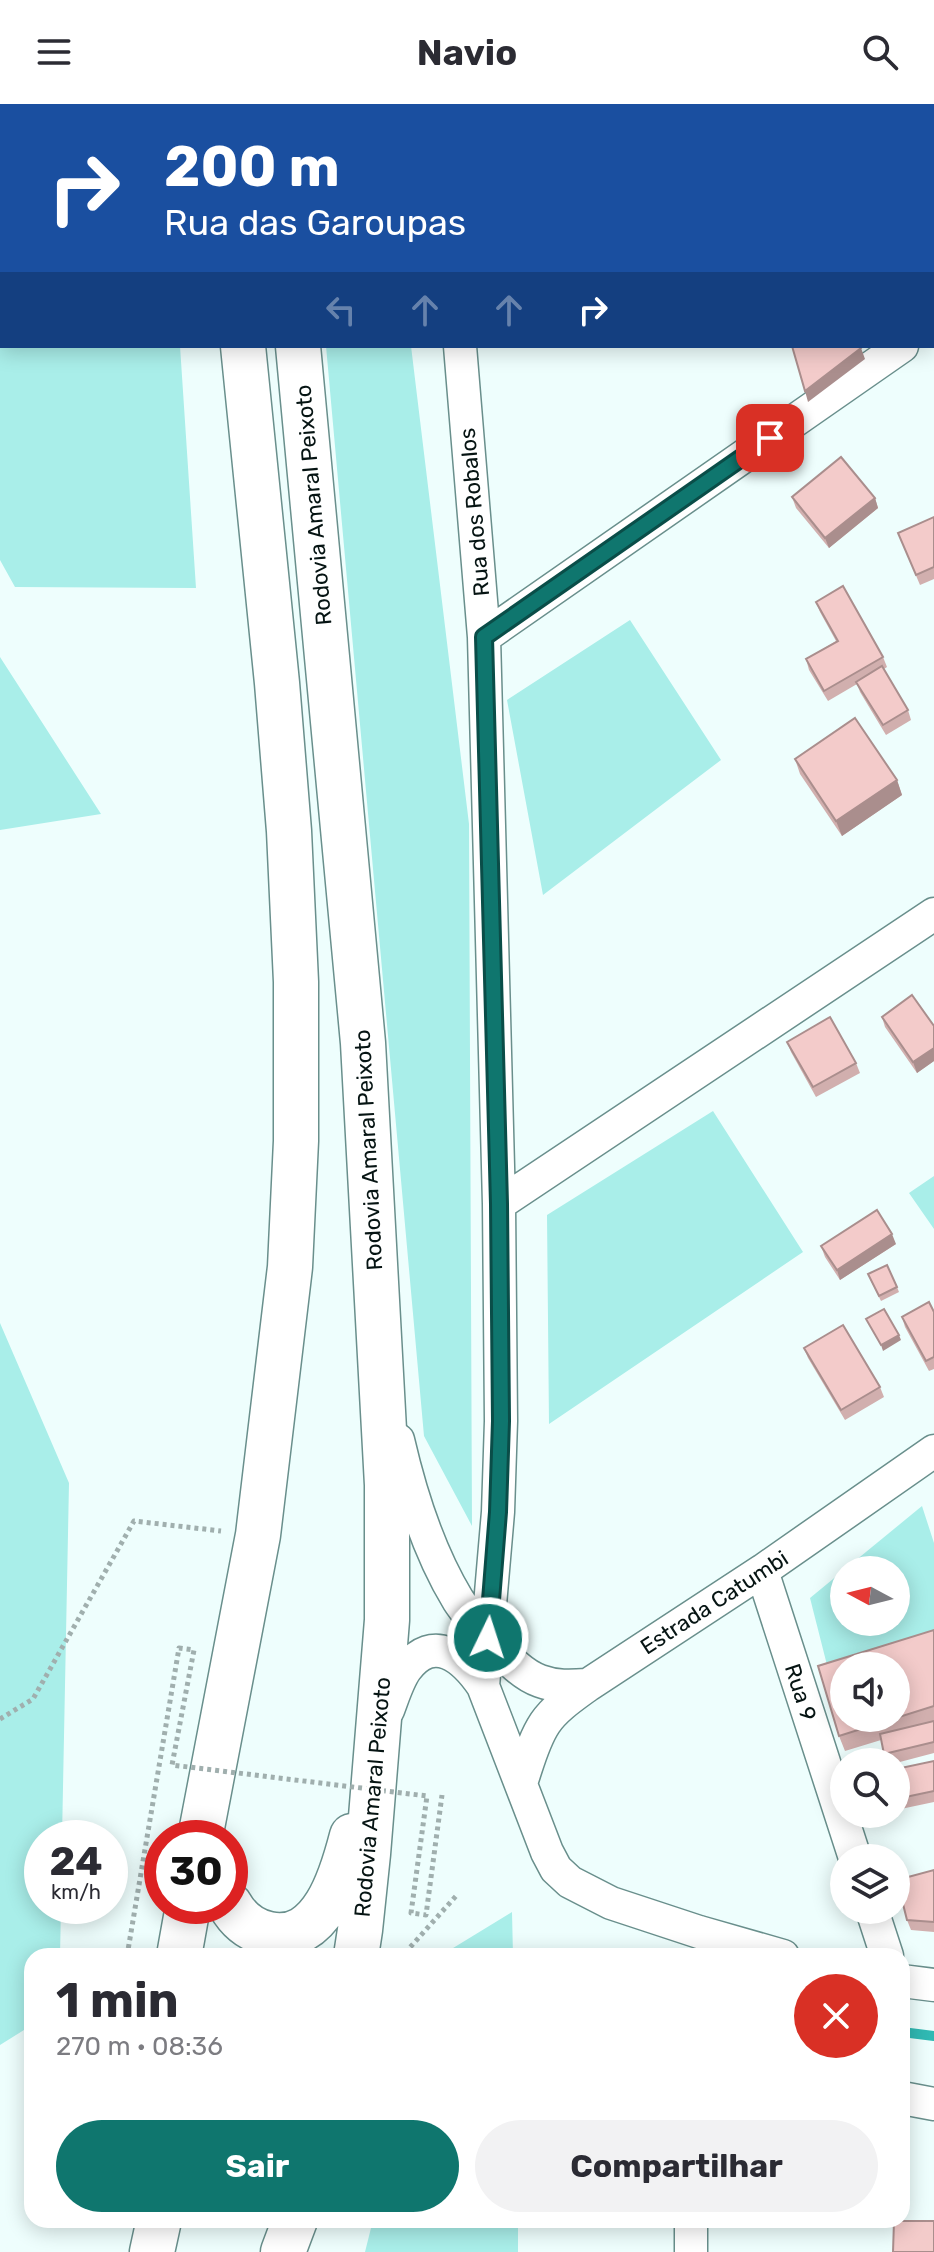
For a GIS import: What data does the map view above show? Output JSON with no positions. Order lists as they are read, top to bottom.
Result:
{
  "streets": {
    "highway": ["Rodovia Amaral Peixoto"],
    "street": ["Rua dos Robalos", "Estrada Catumbi", "Rua 9"]
  },
  "crossings": [
    ["Estrada Catumbi", "Rua 9"]
  ],
  "north": "left",
  "page": {
    "header": "Navio",
    "turn": ["200 m", "Rua das Garoupas"],
    "speed": "24 km/h",
    "limit": "30",
    "heading": ["1 min", "270 m · 08:36"],
    "buttons": ["Sair", "Compartilhar"]
  }
}
